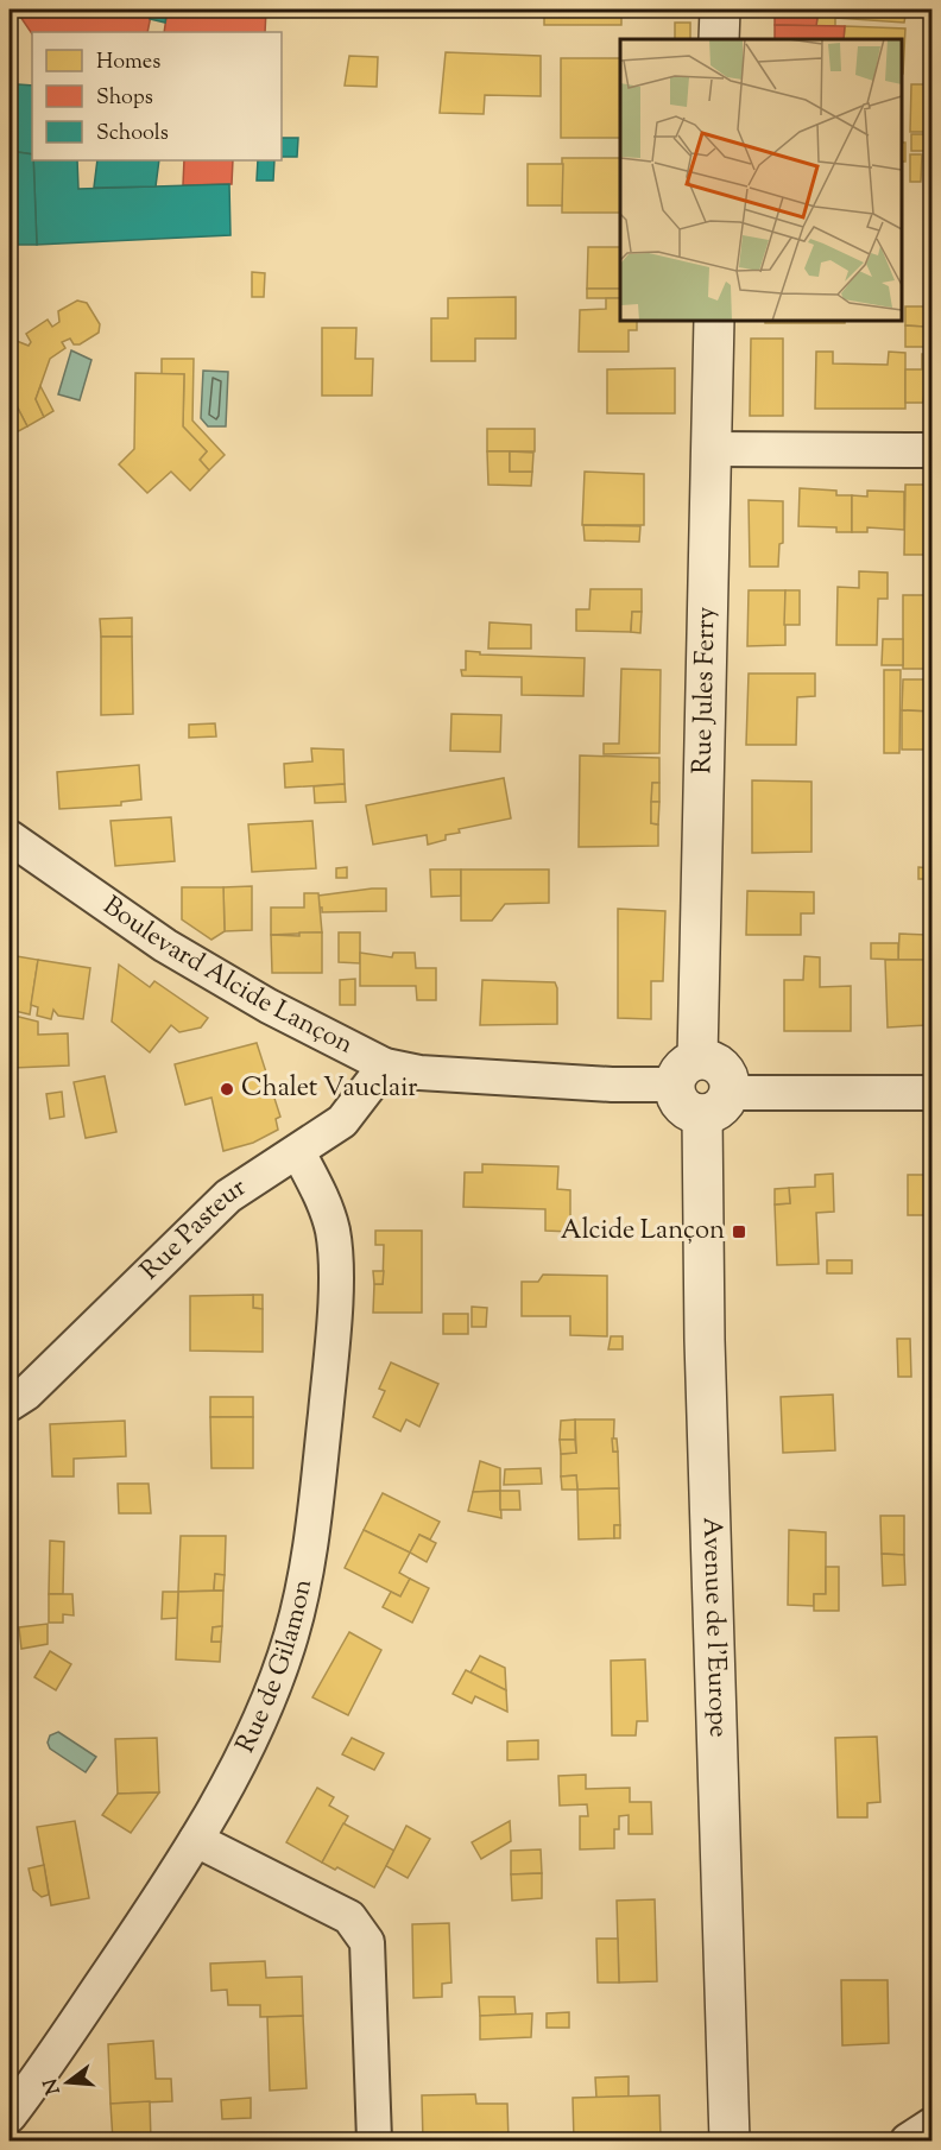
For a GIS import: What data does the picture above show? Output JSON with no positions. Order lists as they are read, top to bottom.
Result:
{
  "streets": {
    "street": [
      "Rue Jules Ferry",
      "Boulevard Alcide Lançon",
      "Rue Pasteur",
      "Avenue de l'Europe",
      "Rue de Gilamon"
    ]
  },
  "crossings": [
    ["Rue Jules Ferry", "Boulevard Alcide Lançon"],
    ["Rue Jules Ferry", "Avenue de l'Europe"],
    ["Boulevard Alcide Lançon", "Rue Pasteur"],
    ["Boulevard Alcide Lançon", "Avenue de l'Europe"],
    ["Rue Pasteur", "Rue de Gilamon"]
  ],
  "places": {
    "other": ["Chalet Vauclair"],
    "transit": ["Alcide Lançon"]
  },
  "legend": ["Homes", "Shops", "Schools"],
  "north": "left"
}
